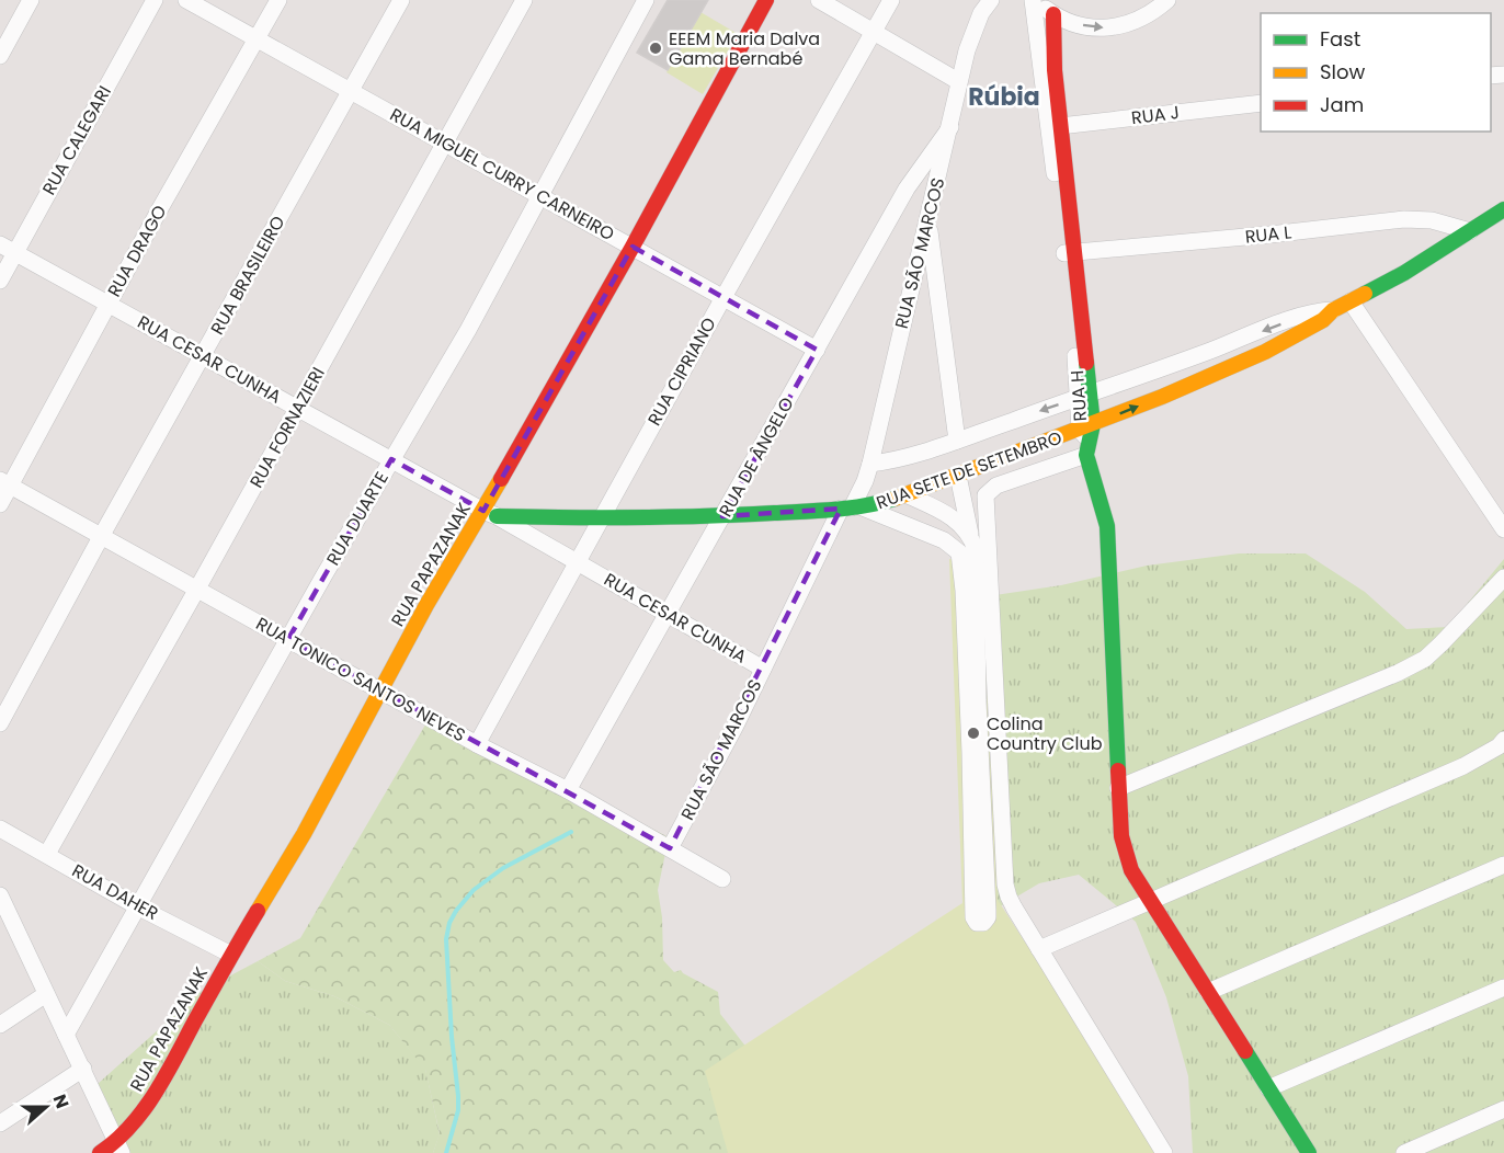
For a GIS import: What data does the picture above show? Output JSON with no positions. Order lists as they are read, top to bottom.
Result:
{
  "streets": {
    "street": [
      "RUA J",
      "RUA CALEGARI",
      "RUA MIGUEL CURRY CARNEIRO",
      "RUA L",
      "RUA DRAGO",
      "RUA SÃO MARCOS",
      "RUA BRASILEIRO",
      "RUA CESAR CUNHA",
      "RUA CIPRIANO",
      "RUA H",
      "RUA FORNAZIERI",
      "RUA DE ÂNGELO",
      "RUA SETE DE SETEMBRO",
      "RUA DUARTE",
      "RUA PAPAZANAK",
      "RUA TONICO SANTOS NEVES",
      "RUA DAHER"
    ]
  },
  "crossings": [
    ["RUA J", "RUA H"],
    ["RUA CALEGARI", "RUA CESAR CUNHA"],
    ["RUA MIGUEL CURRY CARNEIRO", "RUA DRAGO"],
    ["RUA MIGUEL CURRY CARNEIRO", "RUA BRASILEIRO"],
    ["RUA MIGUEL CURRY CARNEIRO", "RUA CIPRIANO"],
    ["RUA MIGUEL CURRY CARNEIRO", "RUA FORNAZIERI"],
    ["RUA MIGUEL CURRY CARNEIRO", "RUA DE ÂNGELO"],
    ["RUA MIGUEL CURRY CARNEIRO", "RUA DUARTE"],
    ["RUA MIGUEL CURRY CARNEIRO", "RUA PAPAZANAK"],
    ["RUA L", "RUA H"],
    ["RUA L", "RUA SETE DE SETEMBRO"],
    ["RUA DRAGO", "RUA CESAR CUNHA"],
    ["RUA DRAGO", "RUA TONICO SANTOS NEVES"],
    ["RUA SÃO MARCOS", "RUA CESAR CUNHA"],
    ["RUA SÃO MARCOS", "RUA DE ÂNGELO"],
    ["RUA SÃO MARCOS", "RUA SETE DE SETEMBRO"],
    ["RUA SÃO MARCOS", "RUA TONICO SANTOS NEVES"],
    ["RUA BRASILEIRO", "RUA CESAR CUNHA"],
    ["RUA BRASILEIRO", "RUA TONICO SANTOS NEVES"],
    ["RUA CESAR CUNHA", "RUA CIPRIANO"],
    ["RUA CESAR CUNHA", "RUA FORNAZIERI"],
    ["RUA CESAR CUNHA", "RUA DE ÂNGELO"],
    ["RUA CESAR CUNHA", "RUA SETE DE SETEMBRO"],
    ["RUA CESAR CUNHA", "RUA DUARTE"],
    ["RUA CESAR CUNHA", "RUA PAPAZANAK"],
    ["RUA CIPRIANO", "RUA SETE DE SETEMBRO"],
    ["RUA CIPRIANO", "RUA TONICO SANTOS NEVES"],
    ["RUA H", "RUA SETE DE SETEMBRO"],
    ["RUA FORNAZIERI", "RUA TONICO SANTOS NEVES"],
    ["RUA FORNAZIERI", "RUA DAHER"],
    ["RUA DE ÂNGELO", "RUA SETE DE SETEMBRO"],
    ["RUA DE ÂNGELO", "RUA TONICO SANTOS NEVES"],
    ["RUA SETE DE SETEMBRO", "RUA PAPAZANAK"],
    ["RUA DUARTE", "RUA TONICO SANTOS NEVES"],
    ["RUA DUARTE", "RUA DAHER"],
    ["RUA PAPAZANAK", "RUA TONICO SANTOS NEVES"],
    ["RUA PAPAZANAK", "RUA DAHER"]
  ],
  "districts": ["Rúbia"],
  "places": ["EEEM Maria Dalva Gama Bernabé", "Colina Country Club"],
  "legend": ["Fast", "Slow", "Jam"],
  "north": "right"
}
